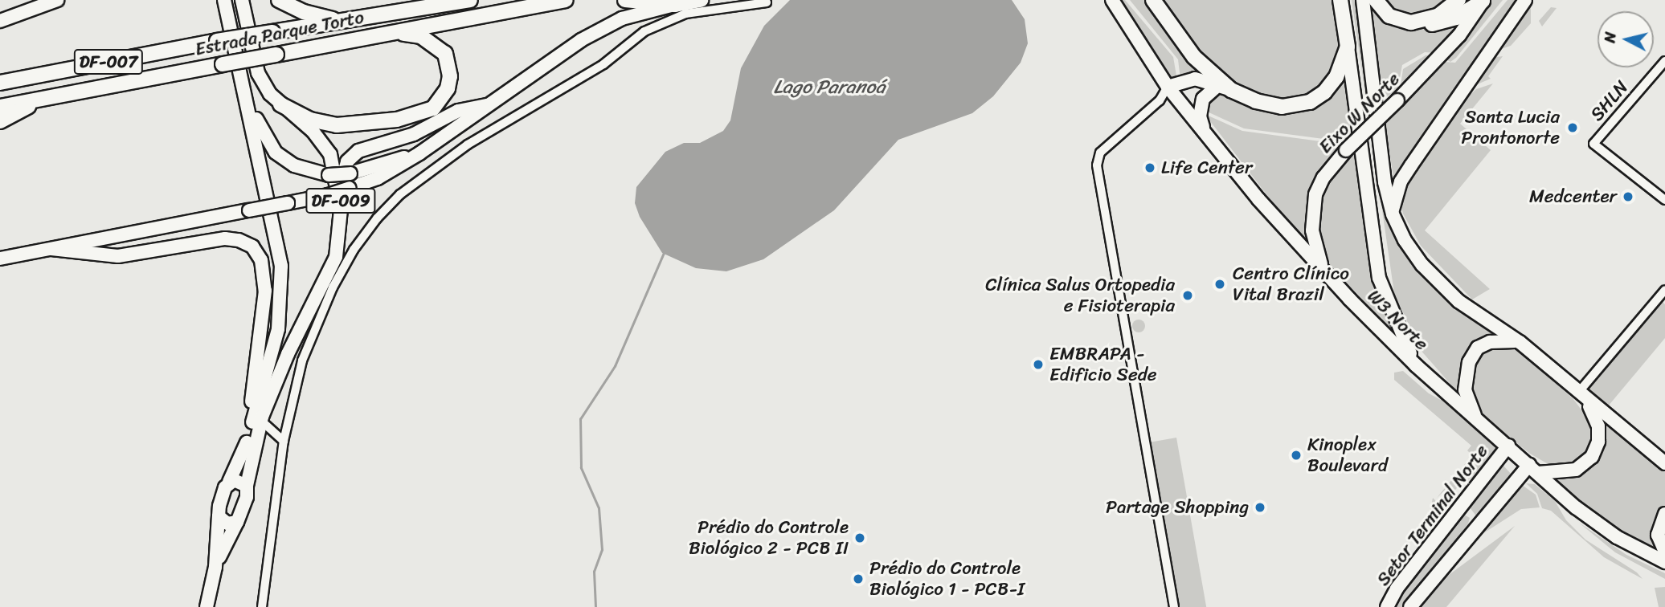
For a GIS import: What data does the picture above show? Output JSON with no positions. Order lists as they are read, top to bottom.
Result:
{
  "streets": {
    "highway": ["Estrada Parque Torto", "DF-007"],
    "main road": [
      "Eixo W Norte",
      "DF-009",
      "W3 Norte",
      "Setor Terminal Norte"
    ],
    "street": ["SHLN"]
  },
  "crossings": [
    ["Eixo W Norte", "W3 Norte"],
    ["W3 Norte", "Setor Terminal Norte"]
  ],
  "water": ["Lago Paranoá"],
  "places": [
    "Santa Lucia Prontonorte",
    "Life Center",
    "Medcenter",
    "Centro Clínico Vital Brazil",
    "Clínica Salus Ortopedia e Fisioterapia",
    "EMBRAPA - Edificio Sede",
    "Kinoplex Boulevard",
    "Partage Shopping",
    "Prédio do Controle Biológico 2 - PCB II",
    "Prédio do Controle Biológico 1 - PCB-I"
  ],
  "north": "left"
}
